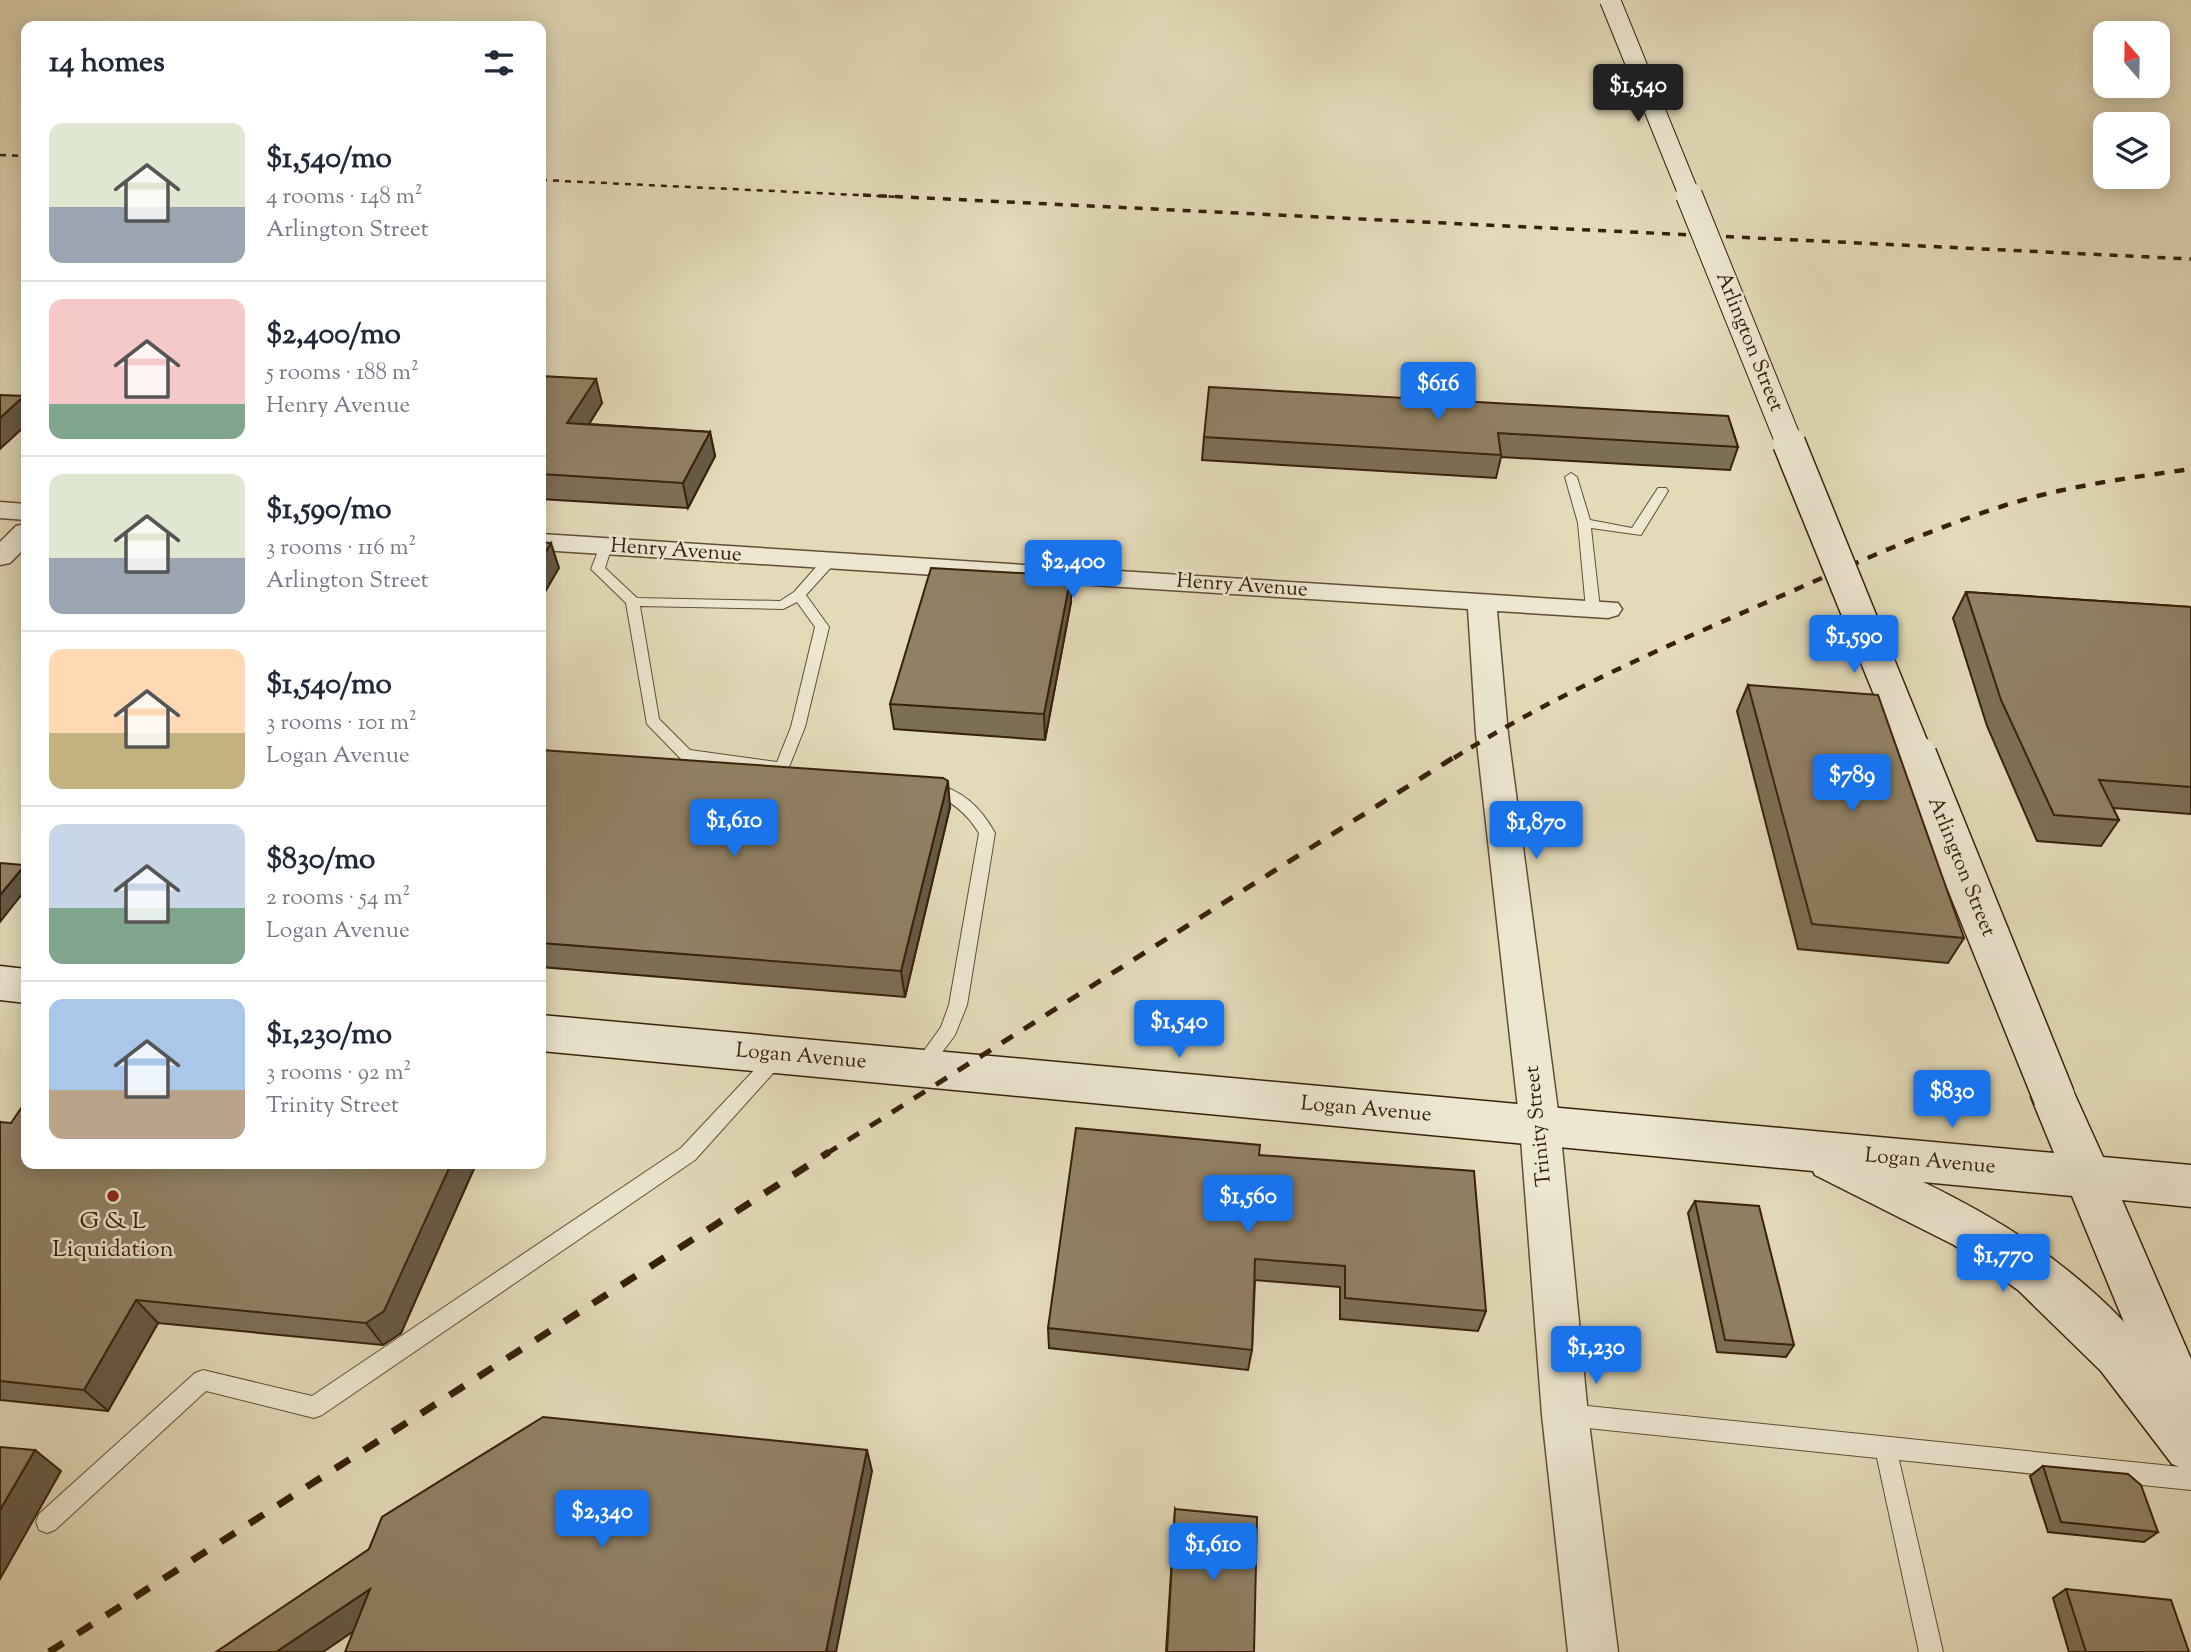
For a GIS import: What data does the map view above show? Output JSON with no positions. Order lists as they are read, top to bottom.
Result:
{
  "streets": {
    "main road": ["Arlington Street", "Logan Avenue"],
    "street": ["Henry Avenue", "Trinity Street"]
  },
  "crossings": [
    ["Arlington Street", "Logan Avenue"],
    ["Henry Avenue", "Trinity Street"],
    ["Logan Avenue", "Trinity Street"]
  ],
  "places": ["G & L Liquidation"],
  "north": "top",
  "page": {
    "heading": "14 homes",
    "price": [
      "$1,540",
      "$616",
      "$2,400",
      "$1,590",
      "$789",
      "$1,610",
      "$1,870",
      "$1,540",
      "$830",
      "$1,560",
      "$1,770",
      "$1,230",
      "$2,340",
      "$1,610"
    ],
    "list": [
      {
        "name": "$1,540/mo",
        "note": "4 rooms · 148 m² · Arlington Street"
      },
      {
        "name": "$2,400/mo",
        "note": "5 rooms · 188 m² · Henry Avenue"
      },
      {
        "name": "$1,590/mo",
        "note": "3 rooms · 116 m² · Arlington Street"
      },
      {
        "name": "$1,540/mo",
        "note": "3 rooms · 101 m² · Logan Avenue"
      },
      {
        "name": "$830/mo",
        "note": "2 rooms · 54 m² · Logan Avenue"
      },
      {
        "name": "$1,230/mo",
        "note": "3 rooms · 92 m² · Trinity Street"
      }
    ]
  }
}
